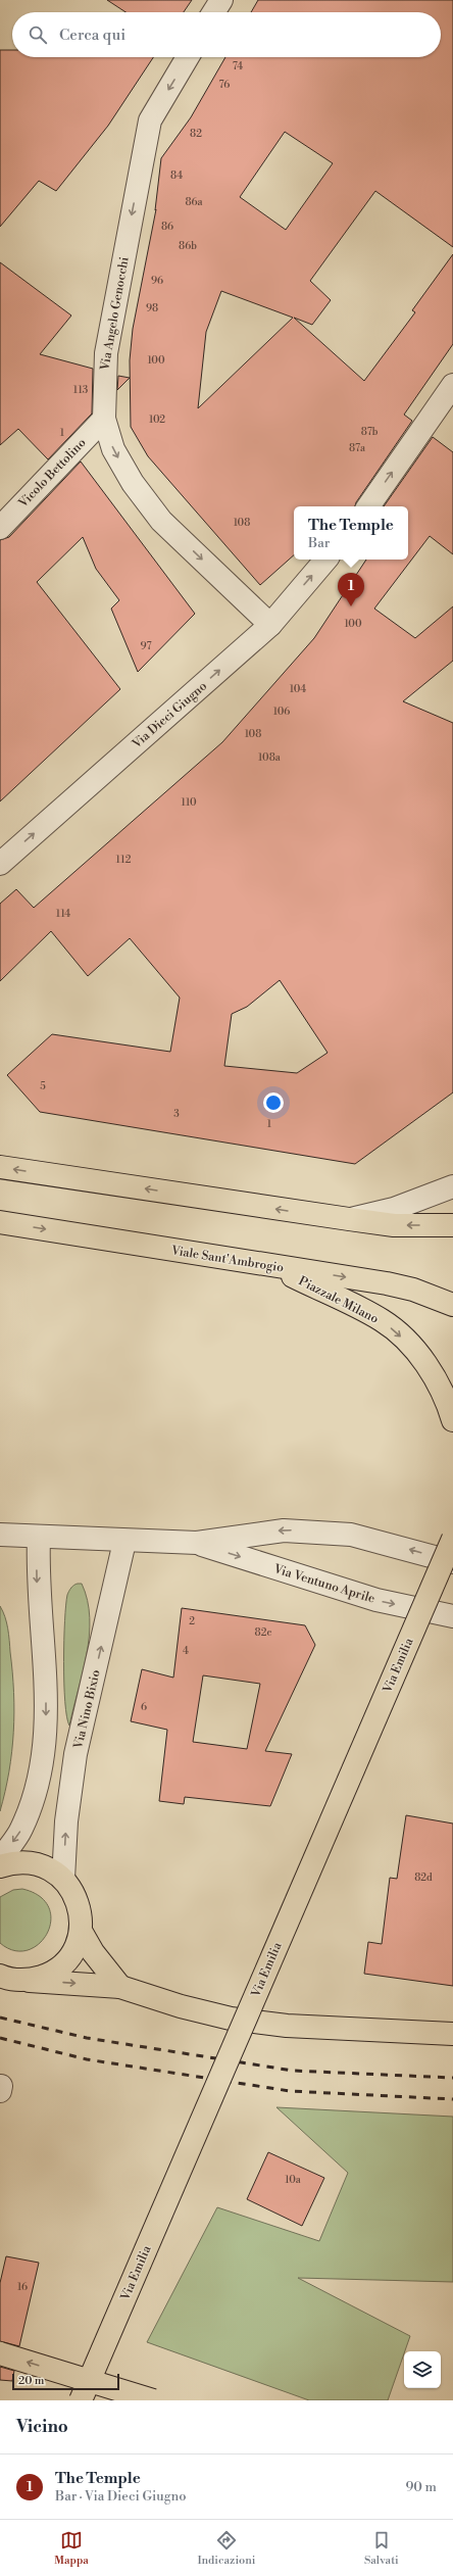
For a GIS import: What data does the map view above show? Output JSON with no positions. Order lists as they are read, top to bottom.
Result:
{
  "streets": {
    "main road": ["Viale Sant'Ambrogio", "Piazzale Milano", "Via Emilia"],
    "street": [
      "Via Angelo Genocchi",
      "Vicolo Bettolino",
      "Via Dieci Giugno",
      "Via Ventuno Aprile",
      "Via Nino Bixio"
    ]
  },
  "crossings": [
    ["Via Angelo Genocchi", "Vicolo Bettolino"],
    ["Via Angelo Genocchi", "Via Dieci Giugno"],
    ["Viale Sant'Ambrogio", "Piazzale Milano"],
    ["Via Ventuno Aprile", "Via Nino Bixio"]
  ],
  "one_way": ["Via Angelo Genocchi", "Via Dieci Giugno", "Piazzale Milano"],
  "house_numbers": [
    "74",
    "76",
    "82",
    "84",
    "86a",
    "86",
    "86b",
    "96",
    "98",
    "100",
    "113",
    "102",
    "87b",
    "1",
    "87a",
    "108",
    "100",
    "97",
    "104",
    "106",
    "108",
    "108a",
    "110",
    "112",
    "114",
    "5",
    "3",
    "1",
    "2",
    "82e",
    "4",
    "6",
    "82d",
    "10a",
    "16"
  ],
  "scale_bar": "20 m",
  "page": {
    "search": "Cerca qui",
    "popup": ["The Temple", "Bar"],
    "pins": "1",
    "scale": "20 m",
    "heading": "Vicino",
    "list": [
      {
        "mark": "1",
        "name": "The Temple",
        "note": "Bar · Via Dieci Giugno",
        "value": "90 m"
      }
    ],
    "nav": ["Mappa", "Indicazioni", "Salvati"]
  }
}
